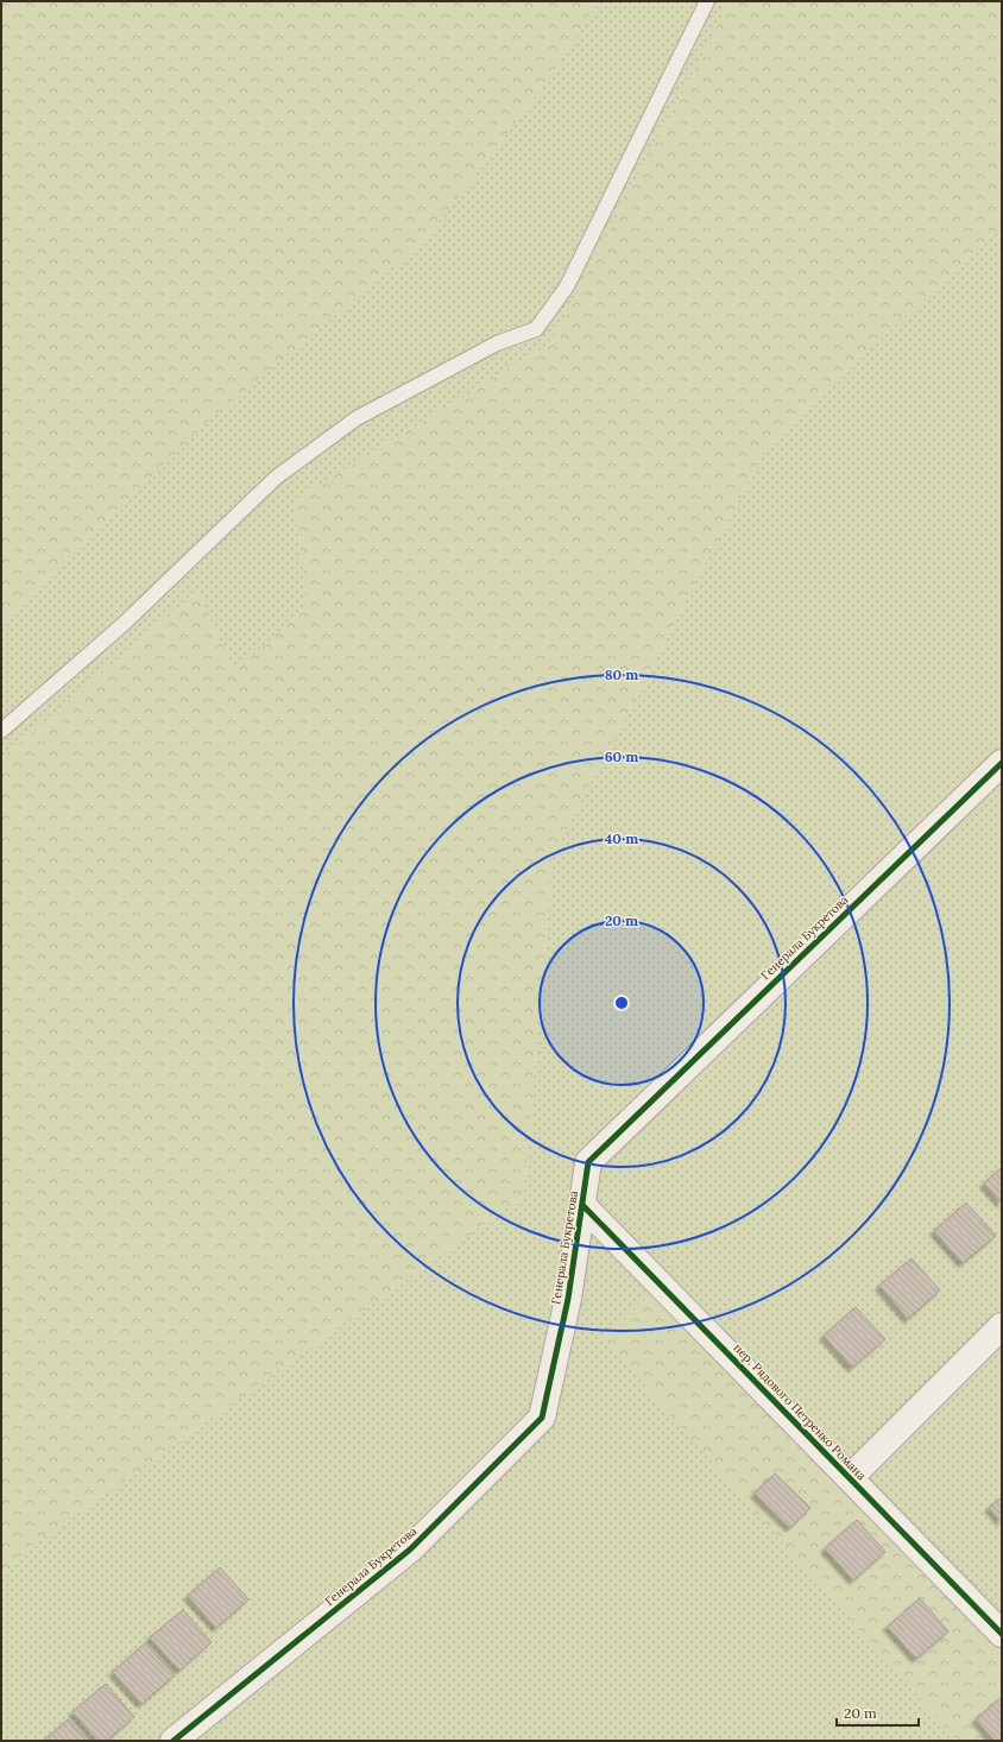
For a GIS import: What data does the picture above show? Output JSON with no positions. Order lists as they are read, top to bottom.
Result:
{
  "streets": {
    "street": ["Генерала Букретова", "пер. Рядового Петренко Романа"]
  },
  "crossings": [
    ["Генерала Букретова", "пер. Рядового Петренко Романа"]
  ],
  "scale_bar": "20 m",
  "rings": [
    "80 m",
    "60 m",
    "40 m",
    "20 m"
  ]
}
